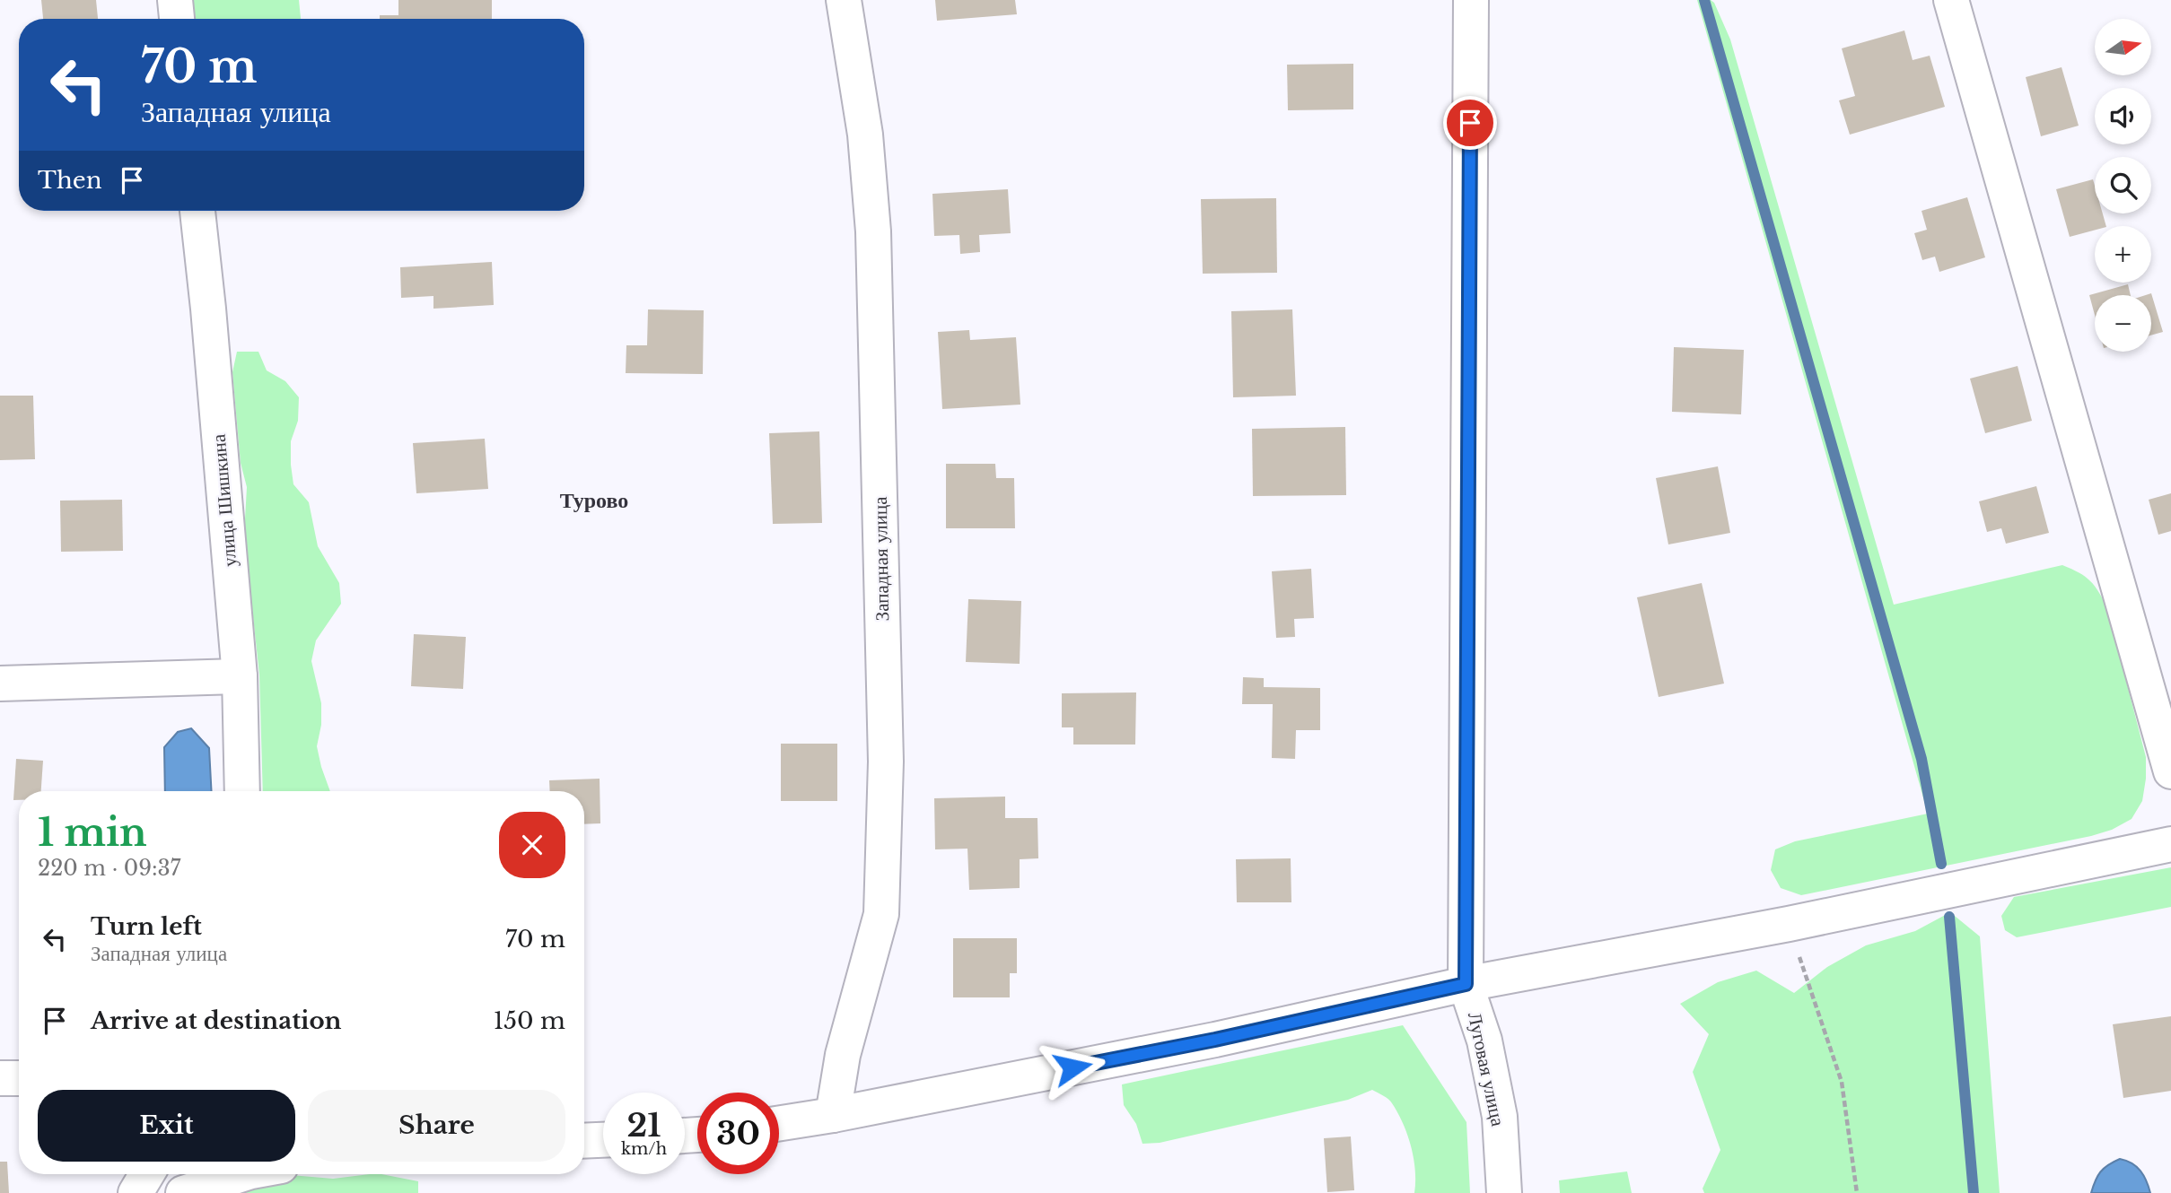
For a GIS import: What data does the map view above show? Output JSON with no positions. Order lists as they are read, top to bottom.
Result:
{
  "streets": {
    "street": ["улица Шишкина", "Западная улица", "Луговая улица"]
  },
  "districts": ["Турово"],
  "north": "right",
  "page": {
    "map_buttons": ["+", "−"],
    "turn": ["70 m", "Западная улица"],
    "then": "Then",
    "heading": ["1 min", "220 m · 09:37"],
    "list": [
      {
        "name": "Turn left",
        "note": "Западная улица",
        "value": "70 m"
      },
      {
        "name": "Arrive at destination",
        "value": "150 m"
      }
    ],
    "buttons": ["Exit", "Share"],
    "speed": "21 km/h",
    "limit": "30"
  }
}
